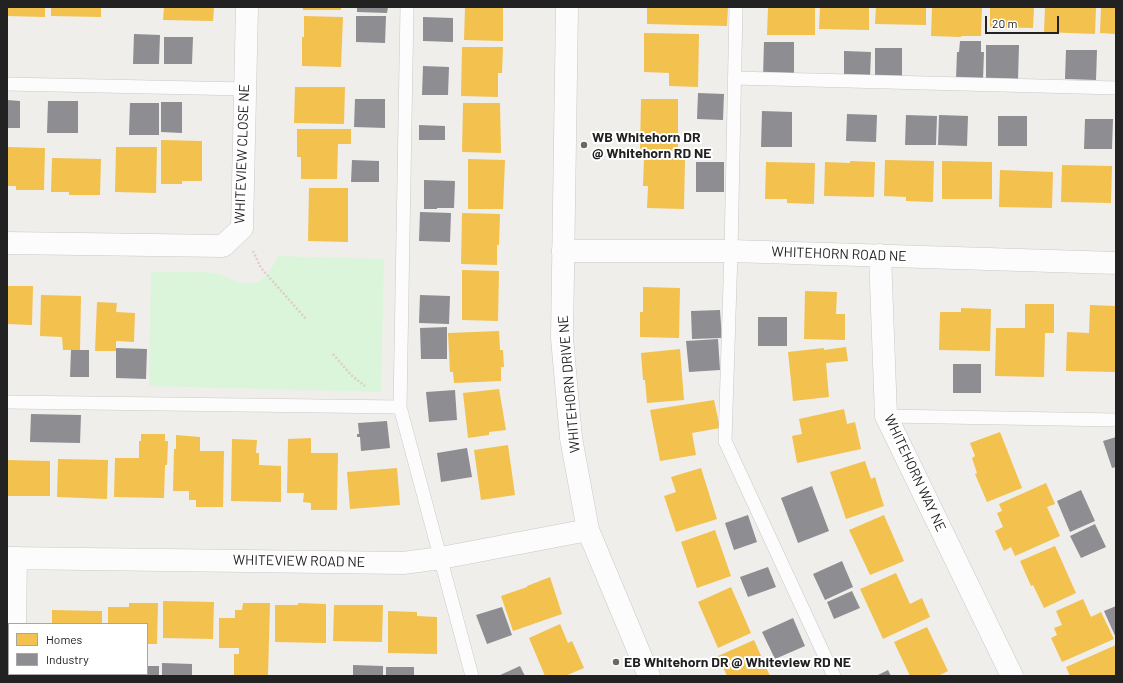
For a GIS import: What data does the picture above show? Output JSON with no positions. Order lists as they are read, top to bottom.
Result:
{
  "streets": {
    "street": [
      "WHITEVIEW CLOSE NE",
      "WHITEHORN ROAD NE",
      "WHITEHORN DRIVE NE",
      "WHITEHORN WAY NE",
      "WHITEVIEW ROAD NE"
    ]
  },
  "crossings": [
    ["WHITEHORN ROAD NE", "WHITEHORN DRIVE NE"],
    ["WHITEHORN ROAD NE", "WHITEHORN WAY NE"],
    ["WHITEHORN DRIVE NE", "WHITEVIEW ROAD NE"]
  ],
  "places": ["WB Whitehorn DR @ Whitehorn RD NE", "EB Whitehorn DR @ Whiteview RD NE"],
  "legend": ["Homes", "Industry"],
  "scale_bar": "20 m"
}
